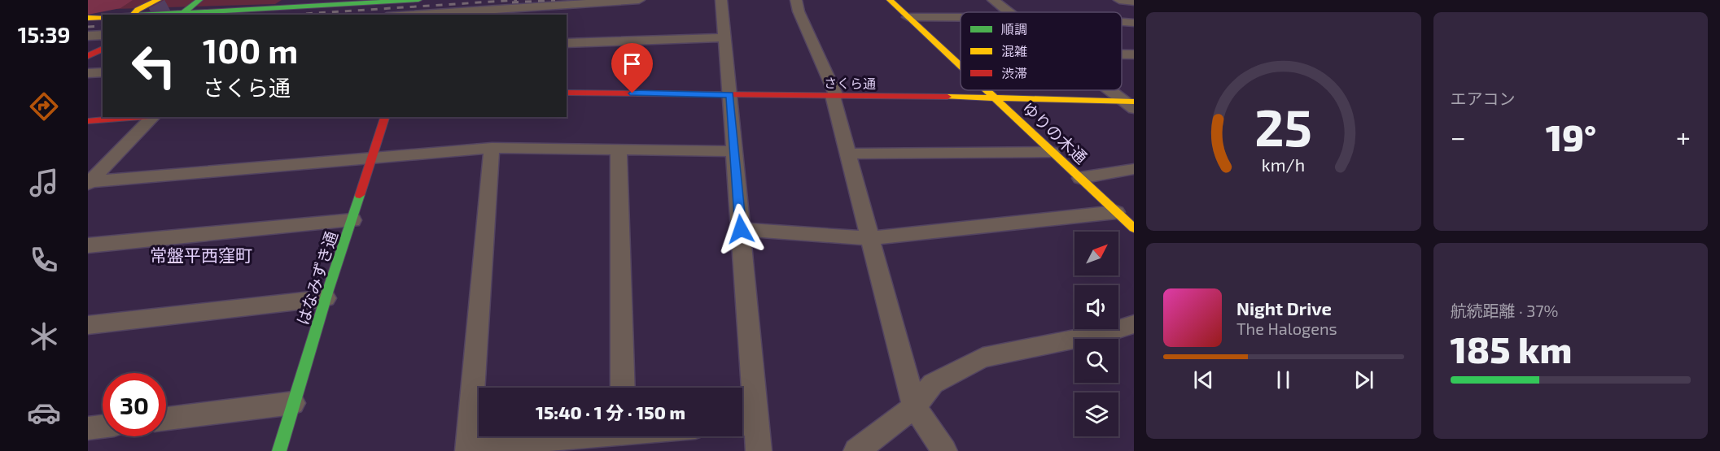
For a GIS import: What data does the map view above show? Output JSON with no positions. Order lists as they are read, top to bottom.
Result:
{
  "streets": {
    "street": ["さくら通", "ゆりの木通", "はなみずき通"]
  },
  "crossings": [
    ["さくら通", "ゆりの木通"]
  ],
  "districts": ["常盤平西窪町"],
  "legend": ["順調", "混雑", "渋滞"],
  "north": "top right",
  "page": {
    "tabs": "15:39",
    "tile": [
      "エアコン",
      ["航続距離 · 37%", "185 km"]
    ],
    "turn": ["100 m", "さくら通"],
    "heat": ["−", "19°", "+"],
    "song": ["Night Drive", "The Halogens"],
    "limit": "30",
    "trip": "15:40 · 1 分 · 150 m",
    "gauge": ["25", "km/h"]
  }
}
